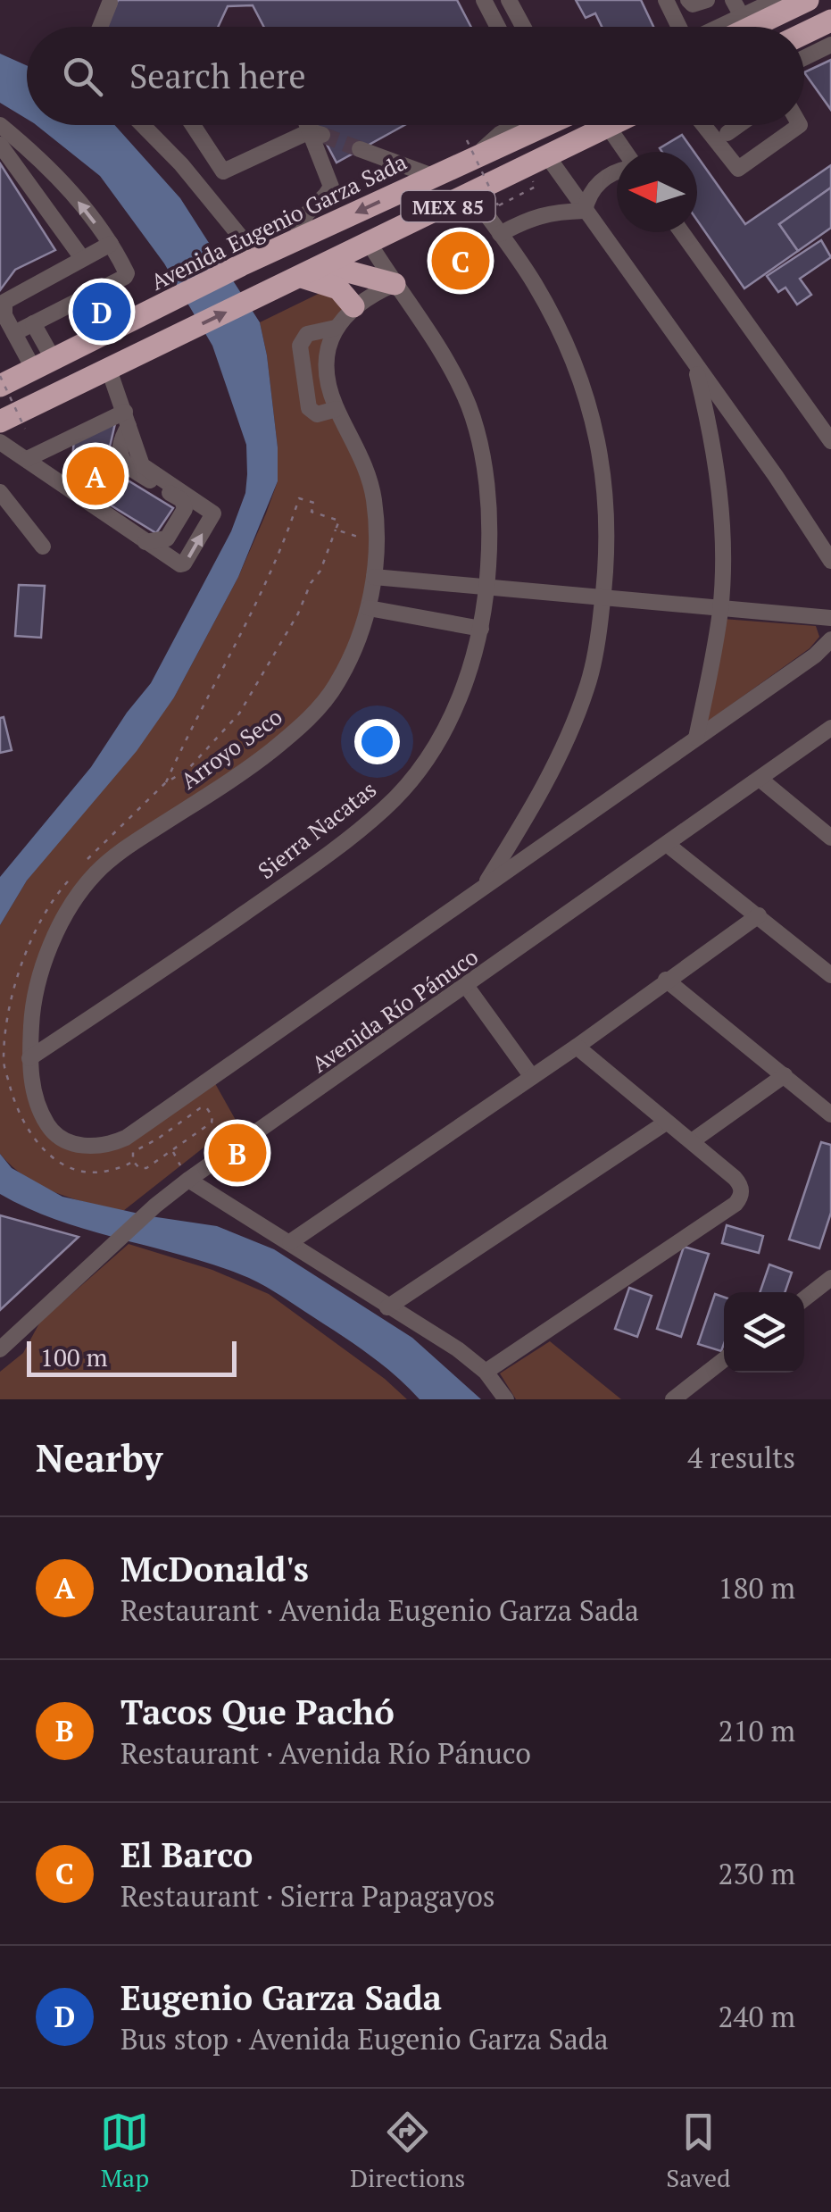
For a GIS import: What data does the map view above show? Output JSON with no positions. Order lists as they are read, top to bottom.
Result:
{
  "streets": {
    "highway": ["MEX 85", "Avenida Eugenio Garza Sada"],
    "street": ["Arroyo Seco", "Sierra Nacatas", "Avenida Río Pánuco"]
  },
  "crossings": [
    ["MEX 85", "Sierra Nacatas"],
    ["Arroyo Seco", "Sierra Nacatas"]
  ],
  "scale_bar": "100 m",
  "north": "left",
  "page": {
    "search": "Search here",
    "pins": [
      "C",
      "D",
      "A",
      "B"
    ],
    "scale": "100 m",
    "heading": ["Nearby", "4 results"],
    "list": [
      {
        "mark": "A",
        "name": "McDonald's",
        "note": "Restaurant · Avenida Eugenio Garza Sada",
        "value": "180 m"
      },
      {
        "mark": "B",
        "name": "Tacos Que Pachó",
        "note": "Restaurant · Avenida Río Pánuco",
        "value": "210 m"
      },
      {
        "mark": "C",
        "name": "El Barco",
        "note": "Restaurant · Sierra Papagayos",
        "value": "230 m"
      },
      {
        "mark": "D",
        "name": "Eugenio Garza Sada",
        "note": "Bus stop · Avenida Eugenio Garza Sada",
        "value": "240 m"
      }
    ],
    "nav": ["Map", "Directions", "Saved"]
  }
}
